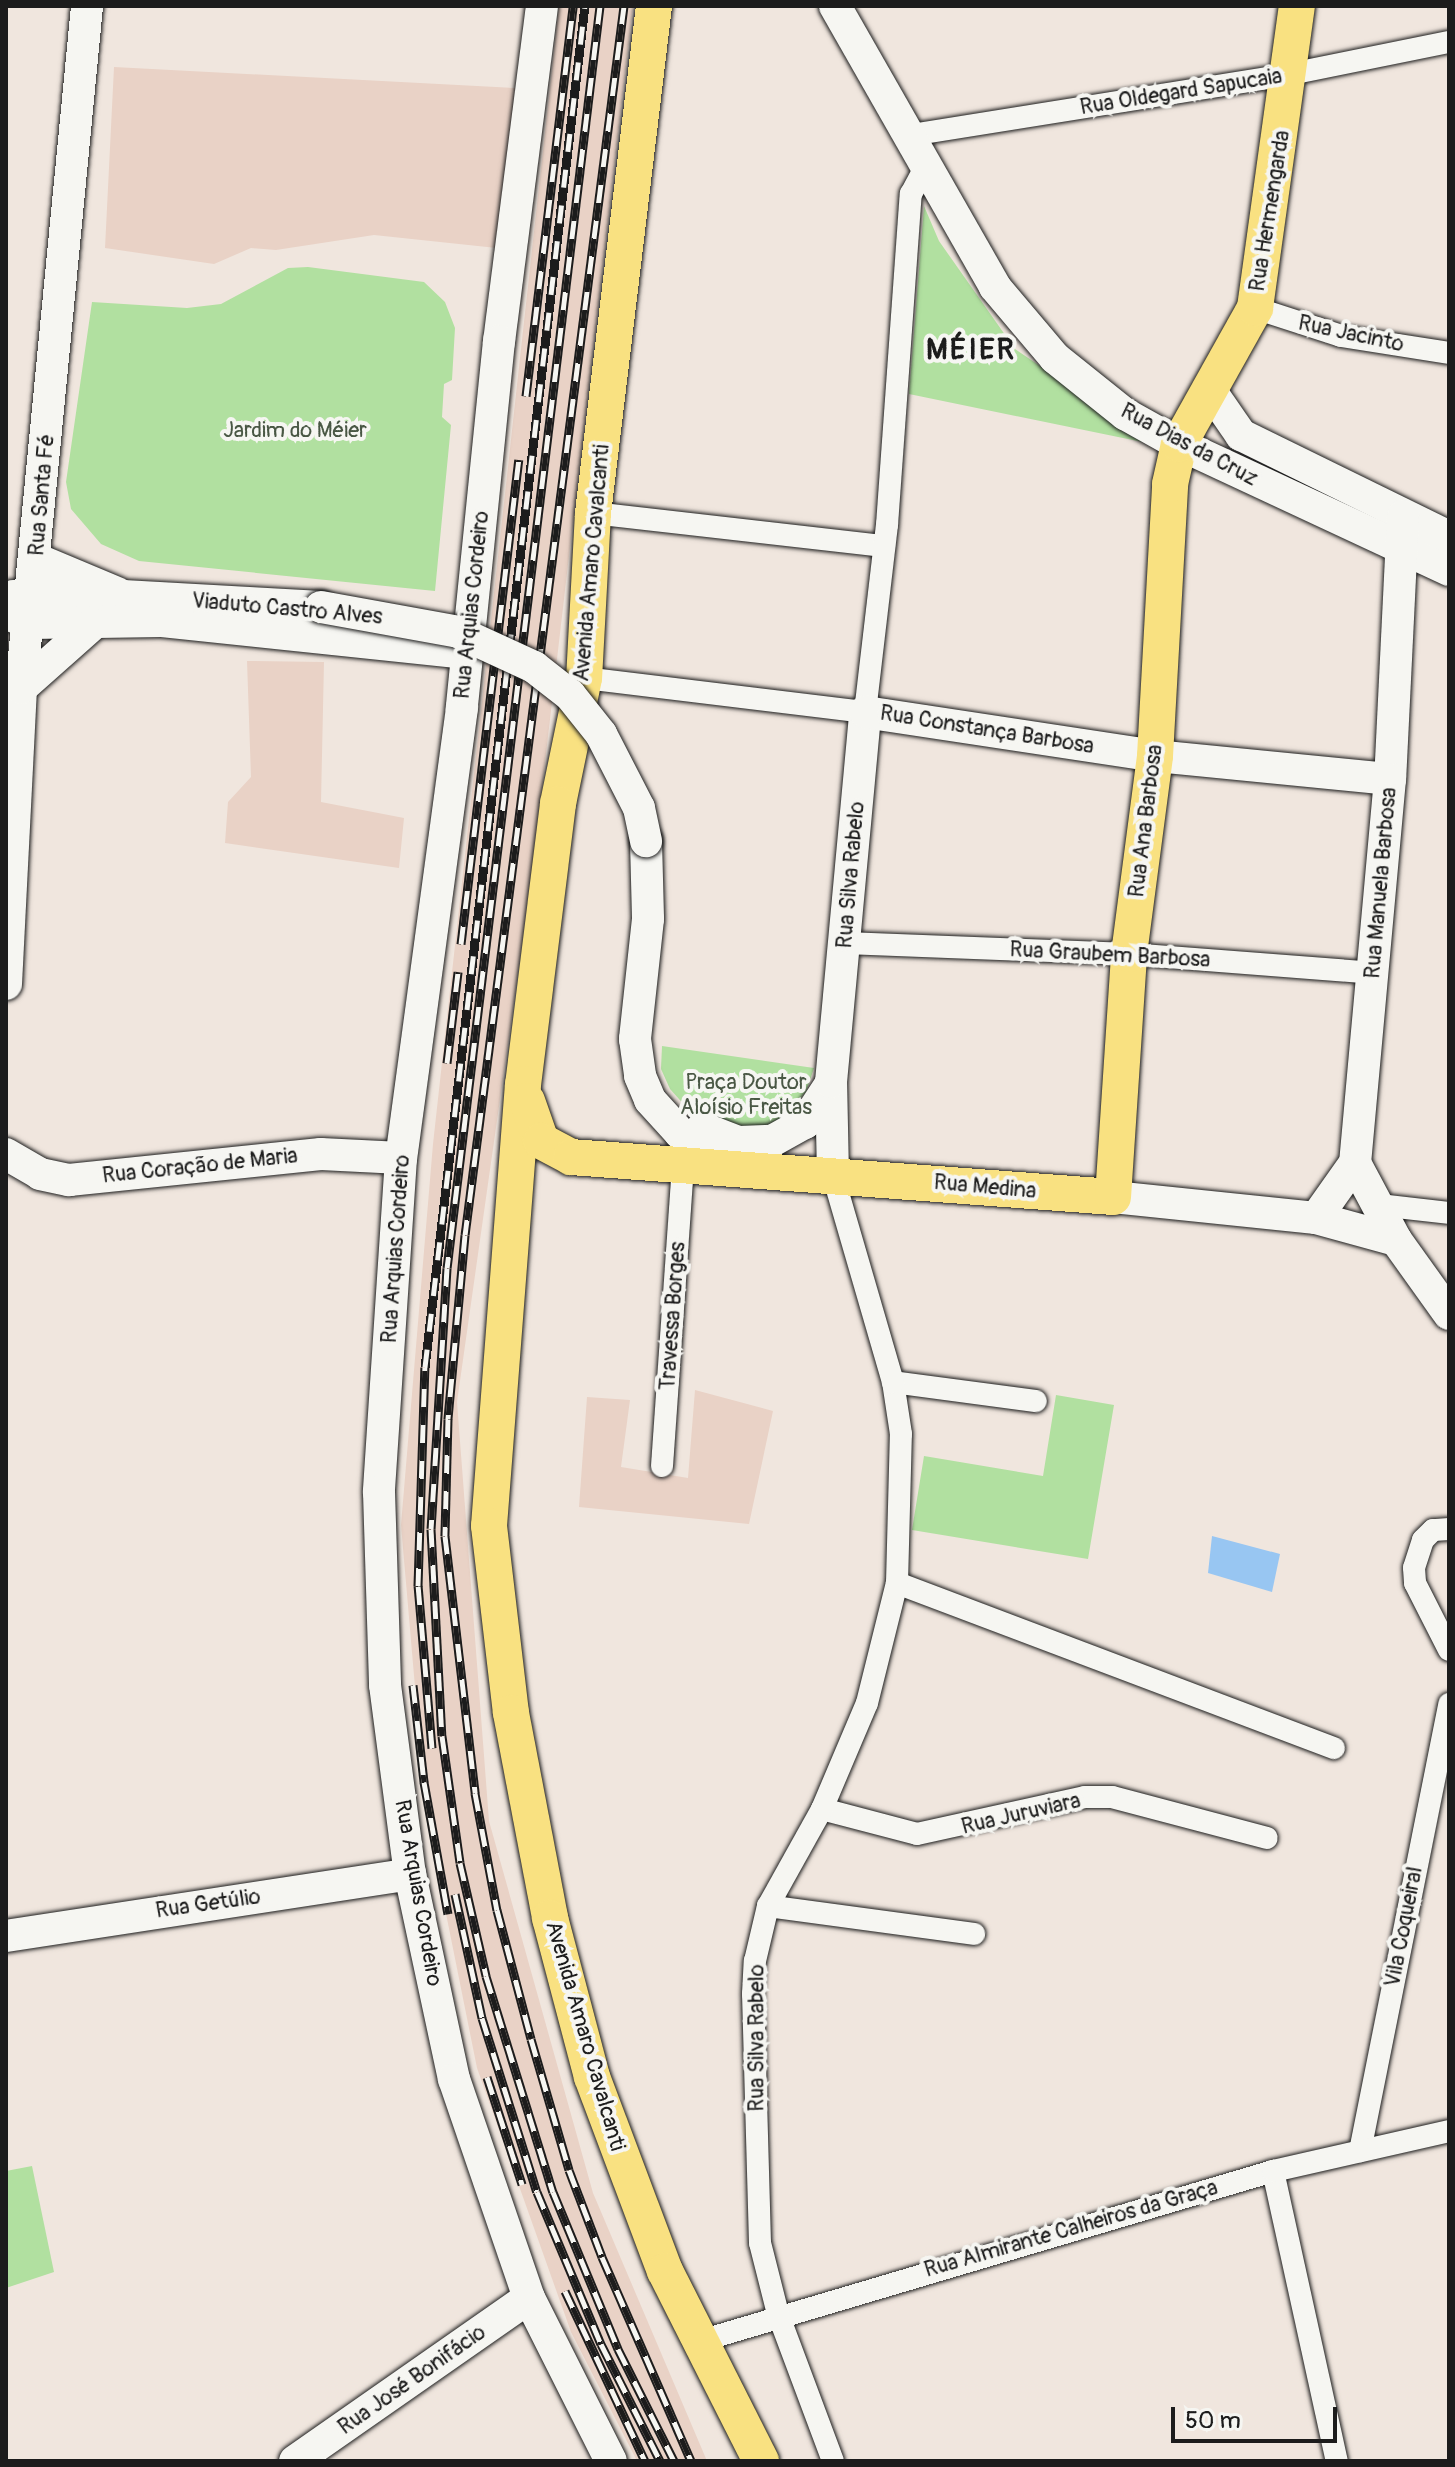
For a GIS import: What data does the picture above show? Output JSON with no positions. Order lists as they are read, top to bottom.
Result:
{
  "streets": {
    "main road": [
      "Rua Hermengarda",
      "Avenida Amaro Cavalcanti",
      "Rua Ana Barbosa",
      "Rua Medina"
    ],
    "street": [
      "Rua Oldegard Sapucaia",
      "Rua Jacinto",
      "Rua Dias da Cruz",
      "Rua Santa Fé",
      "Rua Arquias Cordeiro",
      "Viaduto Castro Alves",
      "Rua Constança Barbosa",
      "Rua Silva Rabelo",
      "Rua Manuela Barbosa",
      "Rua Graubem Barbosa",
      "Rua Coração de Maria",
      "Travessa Borges",
      "Rua Juruviara",
      "Rua Getúlio",
      "Vila Coqueiral",
      "Rua Almirante Calheiros da Graça",
      "Rua José Bonifácio"
    ]
  },
  "crossings": [
    ["Rua Oldegard Sapucaia", "Rua Hermengarda"],
    ["Rua Oldegard Sapucaia", "Rua Dias da Cruz"],
    ["Rua Hermengarda", "Rua Jacinto"],
    ["Rua Hermengarda", "Rua Dias da Cruz"],
    ["Rua Hermengarda", "Rua Ana Barbosa"],
    ["Rua Dias da Cruz", "Rua Ana Barbosa"],
    ["Rua Dias da Cruz", "Rua Silva Rabelo"],
    ["Rua Dias da Cruz", "Rua Manuela Barbosa"],
    ["Rua Santa Fé", "Viaduto Castro Alves"],
    ["Avenida Amaro Cavalcanti", "Rua Constança Barbosa"],
    ["Avenida Amaro Cavalcanti", "Rua Medina"],
    ["Avenida Amaro Cavalcanti", "Rua Almirante Calheiros da Graça"],
    ["Rua Arquias Cordeiro", "Rua Coração de Maria"],
    ["Rua Arquias Cordeiro", "Rua Getúlio"],
    ["Rua Arquias Cordeiro", "Rua José Bonifácio"],
    ["Viaduto Castro Alves", "Rua Medina"],
    ["Rua Constança Barbosa", "Rua Ana Barbosa"],
    ["Rua Constança Barbosa", "Rua Silva Rabelo"],
    ["Rua Constança Barbosa", "Rua Manuela Barbosa"],
    ["Rua Ana Barbosa", "Rua Graubem Barbosa"],
    ["Rua Ana Barbosa", "Rua Medina"],
    ["Rua Silva Rabelo", "Rua Graubem Barbosa"],
    ["Rua Silva Rabelo", "Rua Medina"],
    ["Rua Silva Rabelo", "Rua Juruviara"],
    ["Rua Silva Rabelo", "Rua Almirante Calheiros da Graça"],
    ["Rua Manuela Barbosa", "Rua Graubem Barbosa"],
    ["Rua Medina", "Travessa Borges"],
    ["Vila Coqueiral", "Rua Almirante Calheiros da Graça"]
  ],
  "districts": ["MÉIER"],
  "parks": ["Jardim do Méier", "Praça Doutor Aloísio Freitas"],
  "scale_bar": "50 m"
}
